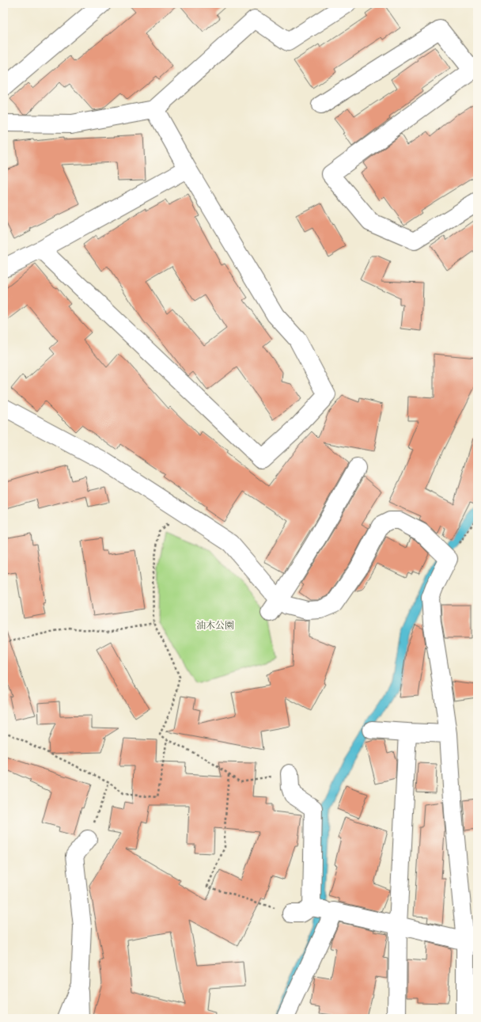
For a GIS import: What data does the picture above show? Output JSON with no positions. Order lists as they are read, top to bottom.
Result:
{
  "parks": ["油木公園"]
}
